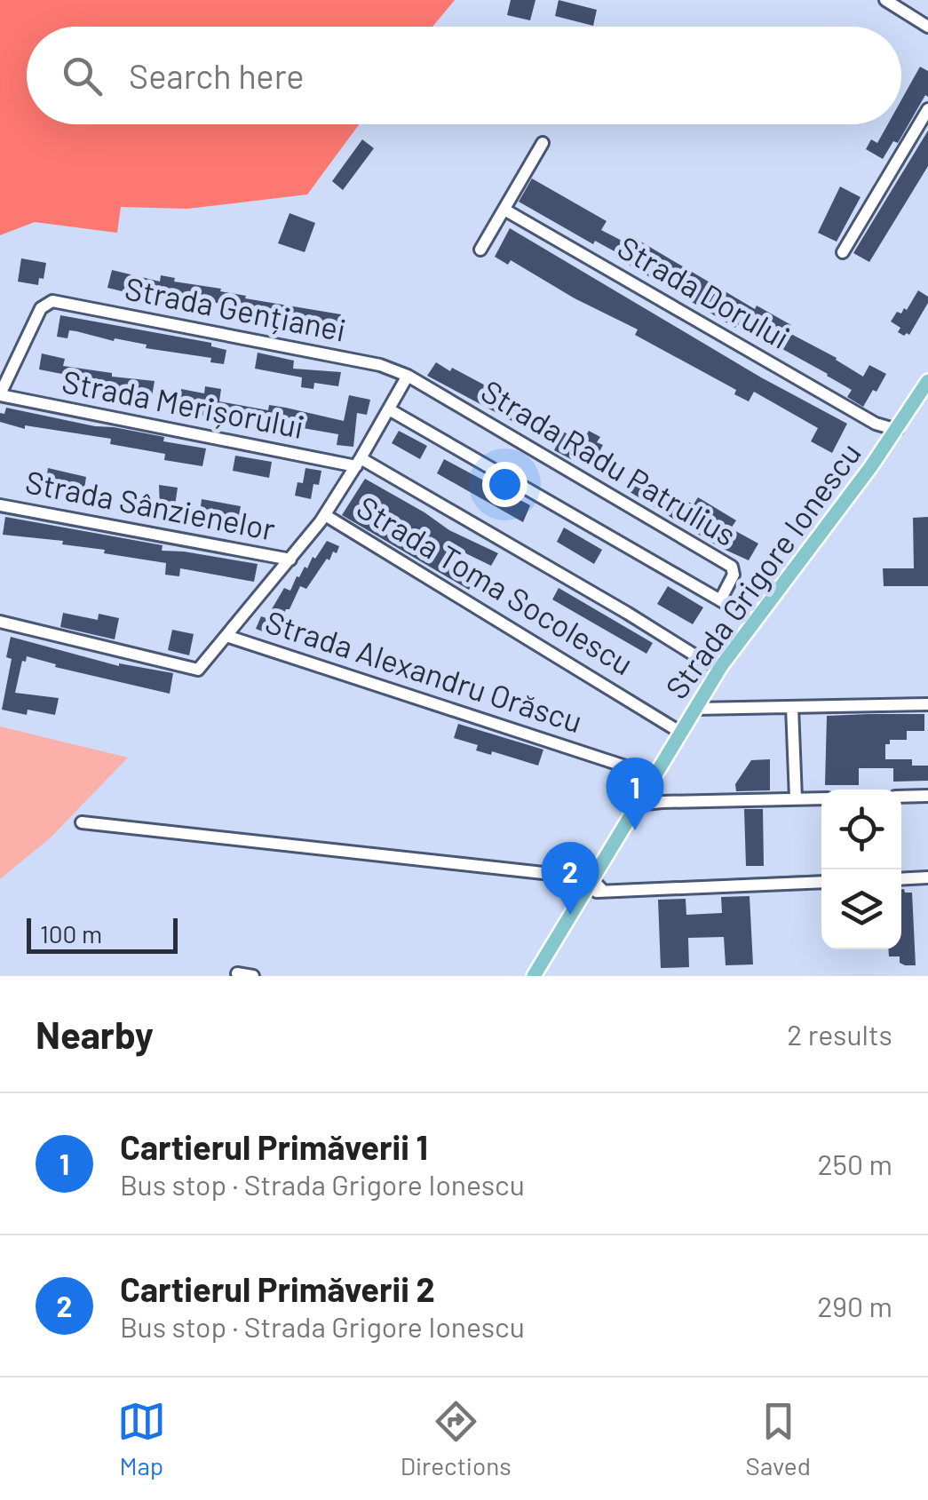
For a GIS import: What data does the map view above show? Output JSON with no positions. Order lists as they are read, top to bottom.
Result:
{
  "streets": {
    "main road": ["Strada Grigore Ionescu"],
    "street": [
      "Strada Dorului",
      "Strada Gențianei",
      "Strada Merișorului",
      "Strada Radu Patrulius",
      "Strada Sânzienelor",
      "Strada Toma Socolescu",
      "Strada Alexandru Orăscu"
    ]
  },
  "crossings": [
    ["Strada Dorului", "Strada Grigore Ionescu"],
    ["Strada Gențianei", "Strada Merișorului"],
    ["Strada Gențianei", "Strada Radu Patrulius"],
    ["Strada Merișorului", "Strada Grigore Ionescu"],
    ["Strada Radu Patrulius", "Strada Grigore Ionescu"],
    ["Strada Grigore Ionescu", "Strada Toma Socolescu"],
    ["Strada Grigore Ionescu", "Strada Alexandru Orăscu"]
  ],
  "scale_bar": "100 m",
  "page": {
    "search": "Search here",
    "pins": ["1", "2"],
    "scale": "100 m",
    "heading": ["Nearby", "2 results"],
    "list": [
      {
        "mark": "1",
        "name": "Cartierul Primăverii 1",
        "note": "Bus stop · Strada Grigore Ionescu",
        "value": "250 m"
      },
      {
        "mark": "2",
        "name": "Cartierul Primăverii 2",
        "note": "Bus stop · Strada Grigore Ionescu",
        "value": "290 m"
      }
    ],
    "nav": ["Map", "Directions", "Saved"]
  }
}
